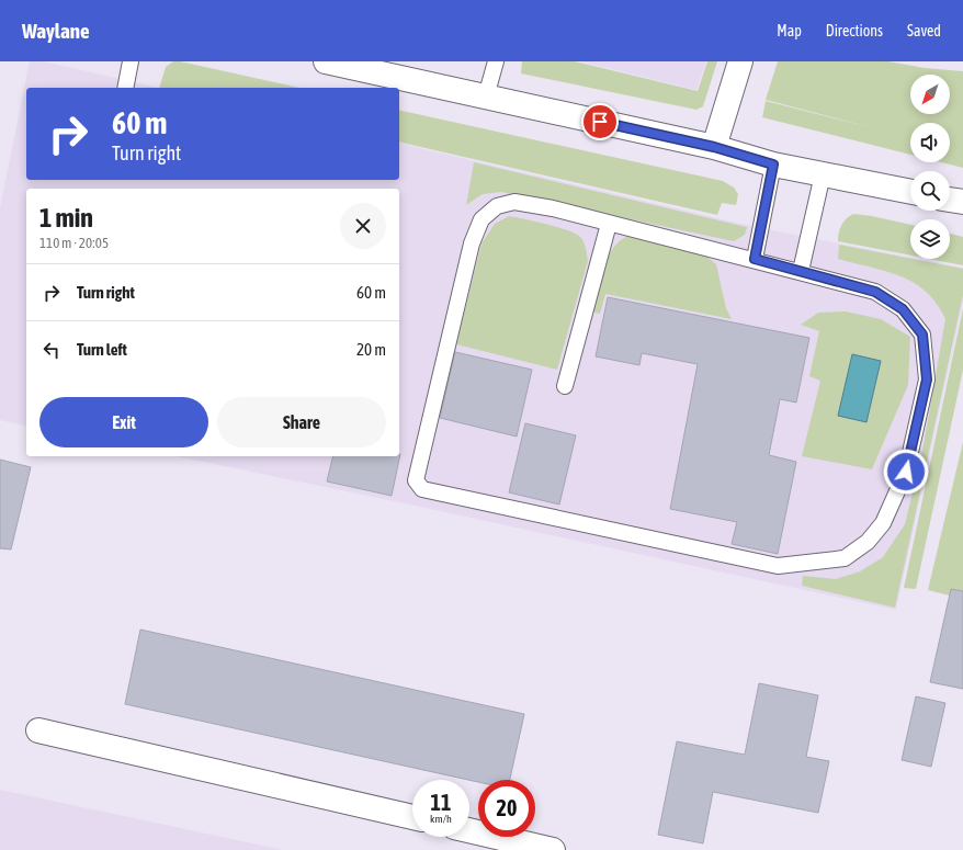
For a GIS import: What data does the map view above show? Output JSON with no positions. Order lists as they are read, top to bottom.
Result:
{
  "north": "bottom left",
  "page": {
    "header": "Waylane",
    "nav": ["Map", "Directions", "Saved"],
    "turn": ["60 m", "Turn right"],
    "heading": ["1 min", "110 m · 20:05"],
    "list": [
      {
        "name": "Turn right",
        "value": "60 m"
      },
      {
        "name": "Turn left",
        "value": "20 m"
      }
    ],
    "buttons": ["Exit", "Share"],
    "speed": "11 km/h",
    "limit": "20"
  }
}
